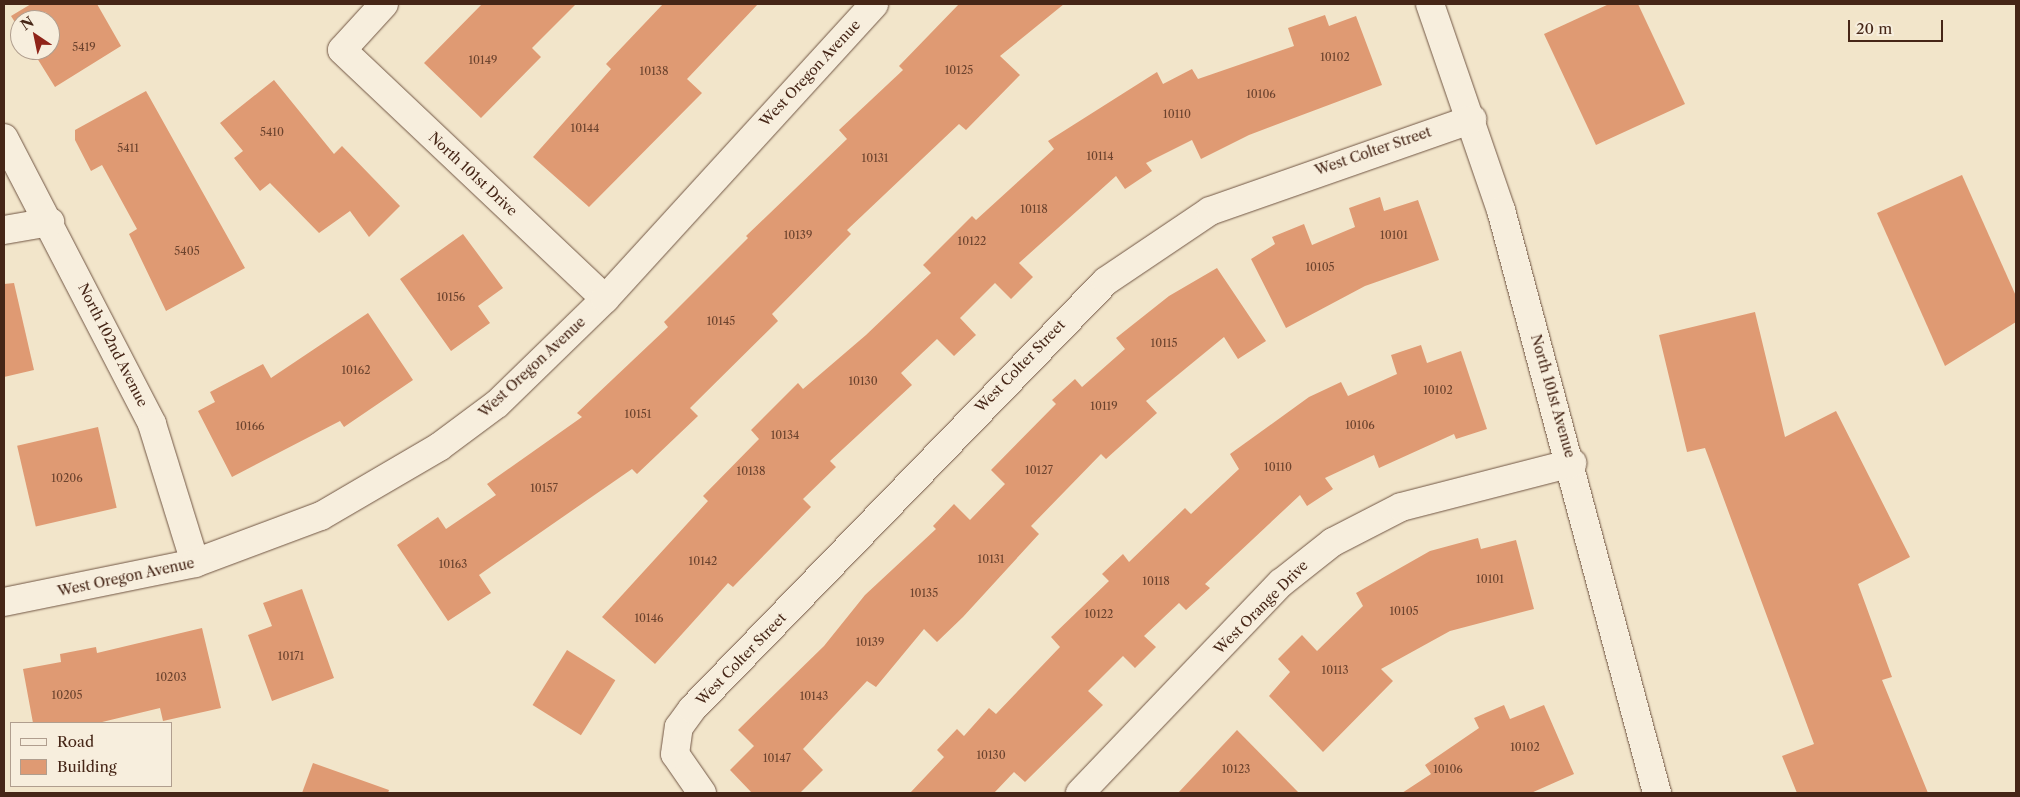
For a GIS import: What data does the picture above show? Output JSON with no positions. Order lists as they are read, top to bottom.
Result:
{
  "streets": {
    "street": [
      "West Oregon Avenue",
      "West Colter Street",
      "North 101st Drive",
      "North 102nd Avenue",
      "North 101st Avenue",
      "West Orange Drive"
    ]
  },
  "crossings": [
    ["West Oregon Avenue", "North 101st Drive"],
    ["West Oregon Avenue", "North 102nd Avenue"],
    ["West Colter Street", "North 101st Avenue"],
    ["North 101st Avenue", "West Orange Drive"]
  ],
  "house_numbers": [
    "5419",
    "10102",
    "10149",
    "10125",
    "10138",
    "10106",
    "10110",
    "10144",
    "5410",
    "5411",
    "10114",
    "10131",
    "10118",
    "10139",
    "10101",
    "10122",
    "5405",
    "10105",
    "10156",
    "10145",
    "10115",
    "10162",
    "10130",
    "10102",
    "10119",
    "10151",
    "10106",
    "10166",
    "10134",
    "10110",
    "10127",
    "10138",
    "10206",
    "10157",
    "10131",
    "10142",
    "10163",
    "10101",
    "10118",
    "10135",
    "10105",
    "10122",
    "10146",
    "10139",
    "10171",
    "10113",
    "10203",
    "10205",
    "10143",
    "10102",
    "10130",
    "10147",
    "10123",
    "10106"
  ],
  "legend": ["Road", "Building"],
  "scale_bar": "20 m",
  "north": "top left"
}
